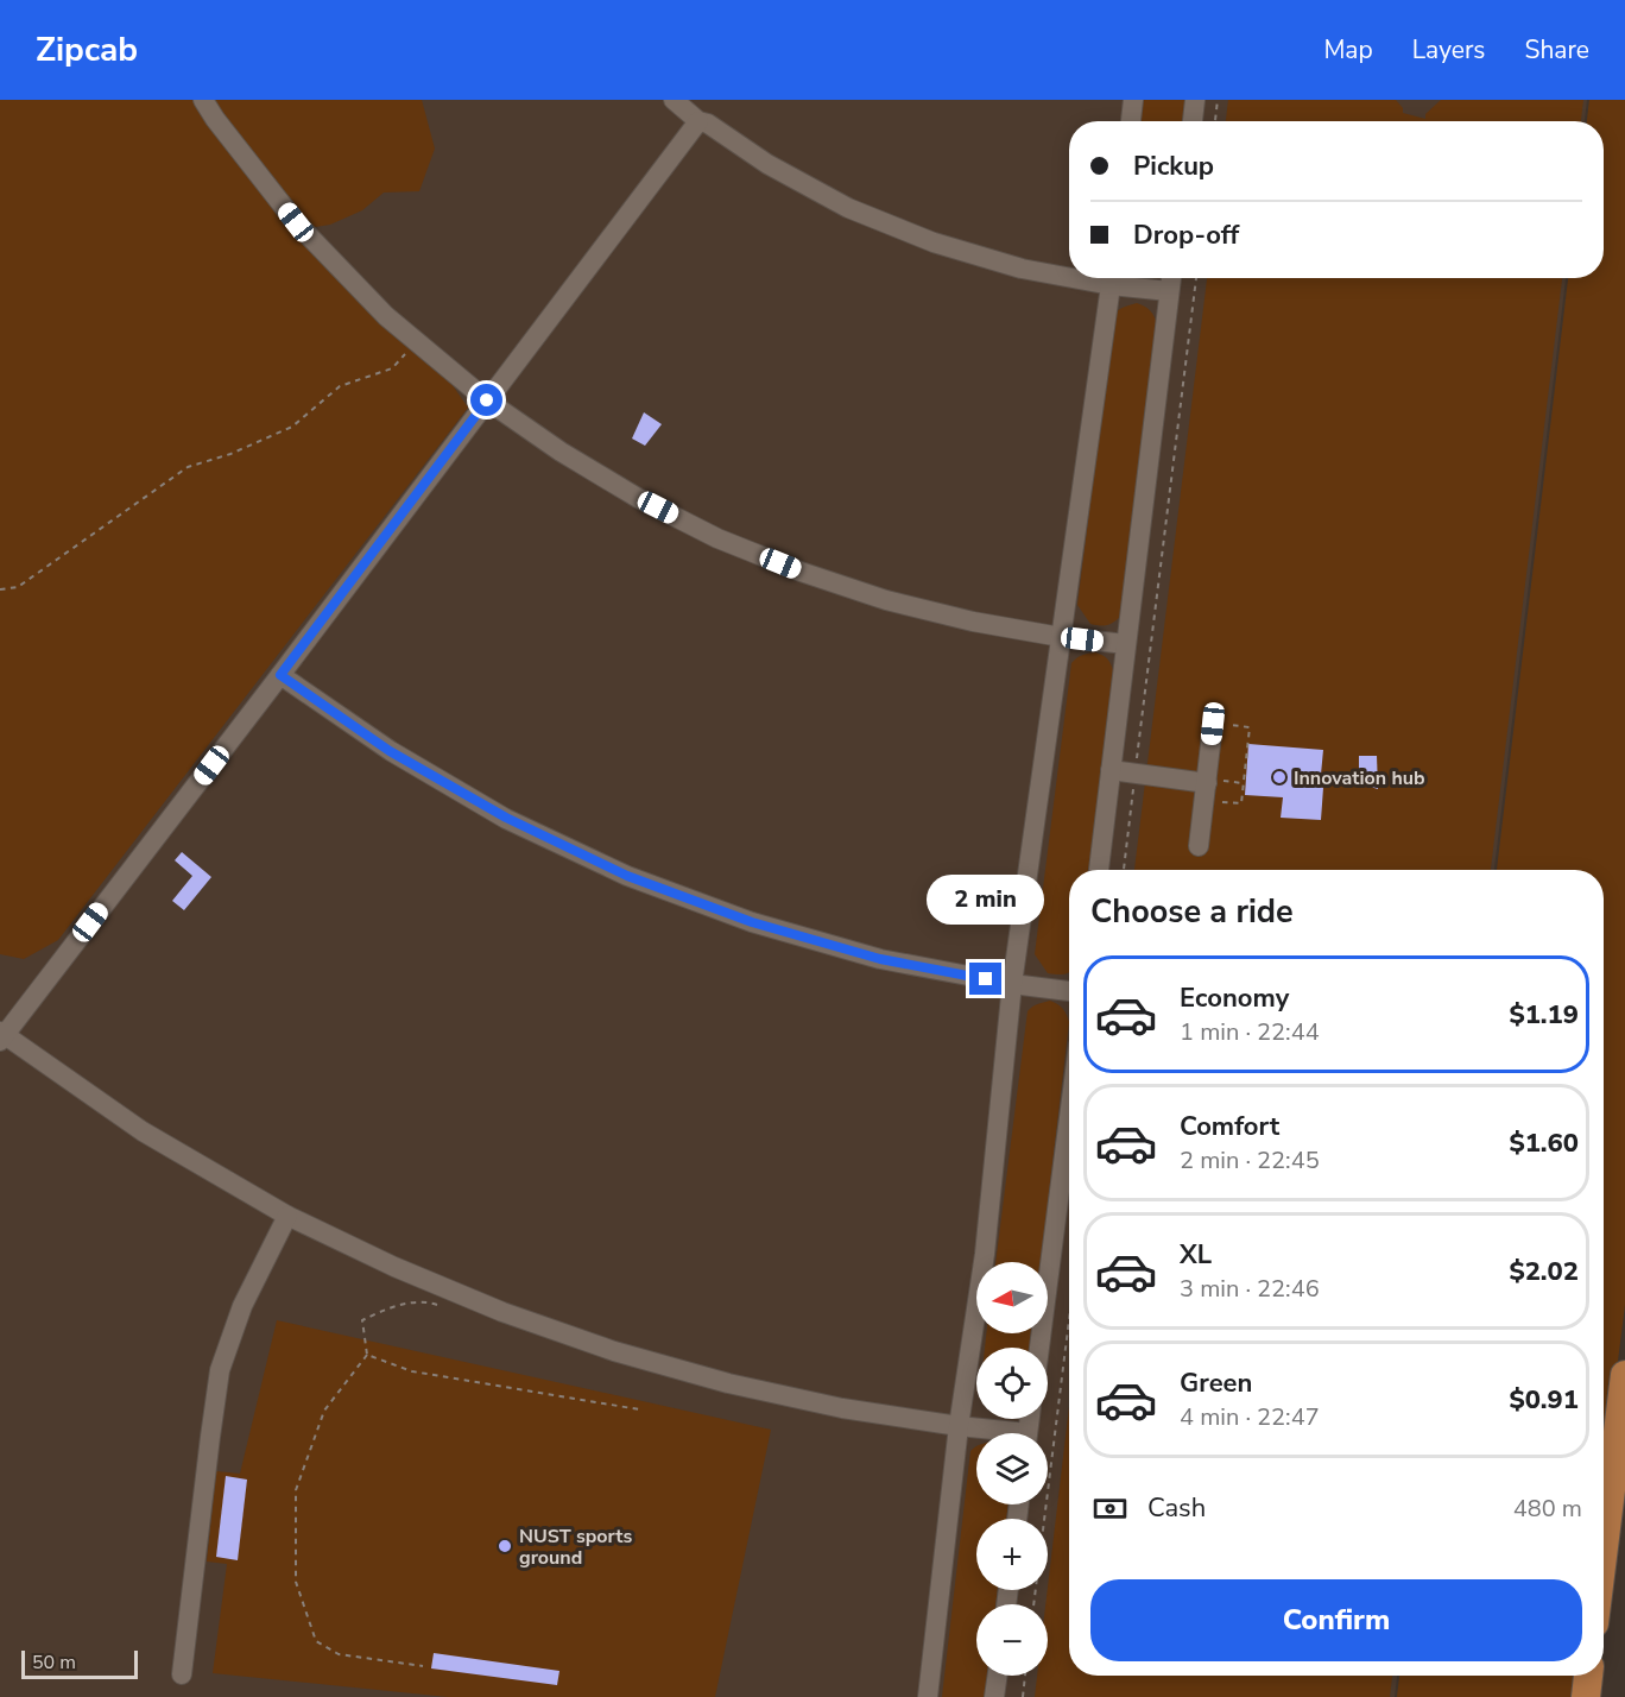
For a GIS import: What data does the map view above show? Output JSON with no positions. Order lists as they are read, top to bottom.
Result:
{
  "places": ["Innovation hub", "NUST sports ground"],
  "scale_bar": "50 m",
  "north": "left",
  "page": {
    "header": "Zipcab",
    "nav": ["Map", "Layers", "Share"],
    "banner": ["Pickup", "Drop-off"],
    "heading": "Choose a ride",
    "bubble": "2 min",
    "list": [
      {
        "name": "Economy",
        "note": "1 min · 22:44",
        "value": "$1.19"
      },
      {
        "name": "Comfort",
        "note": "2 min · 22:45",
        "value": "$1.60"
      },
      {
        "name": "XL",
        "note": "3 min · 22:46",
        "value": "$2.02"
      },
      {
        "name": "Green",
        "note": "4 min · 22:47",
        "value": "$0.91"
      }
    ],
    "map_buttons": ["+", "−"],
    "pay": ["Cash", "480 m"],
    "buttons": "Confirm",
    "scale": "50 m"
  }
}
